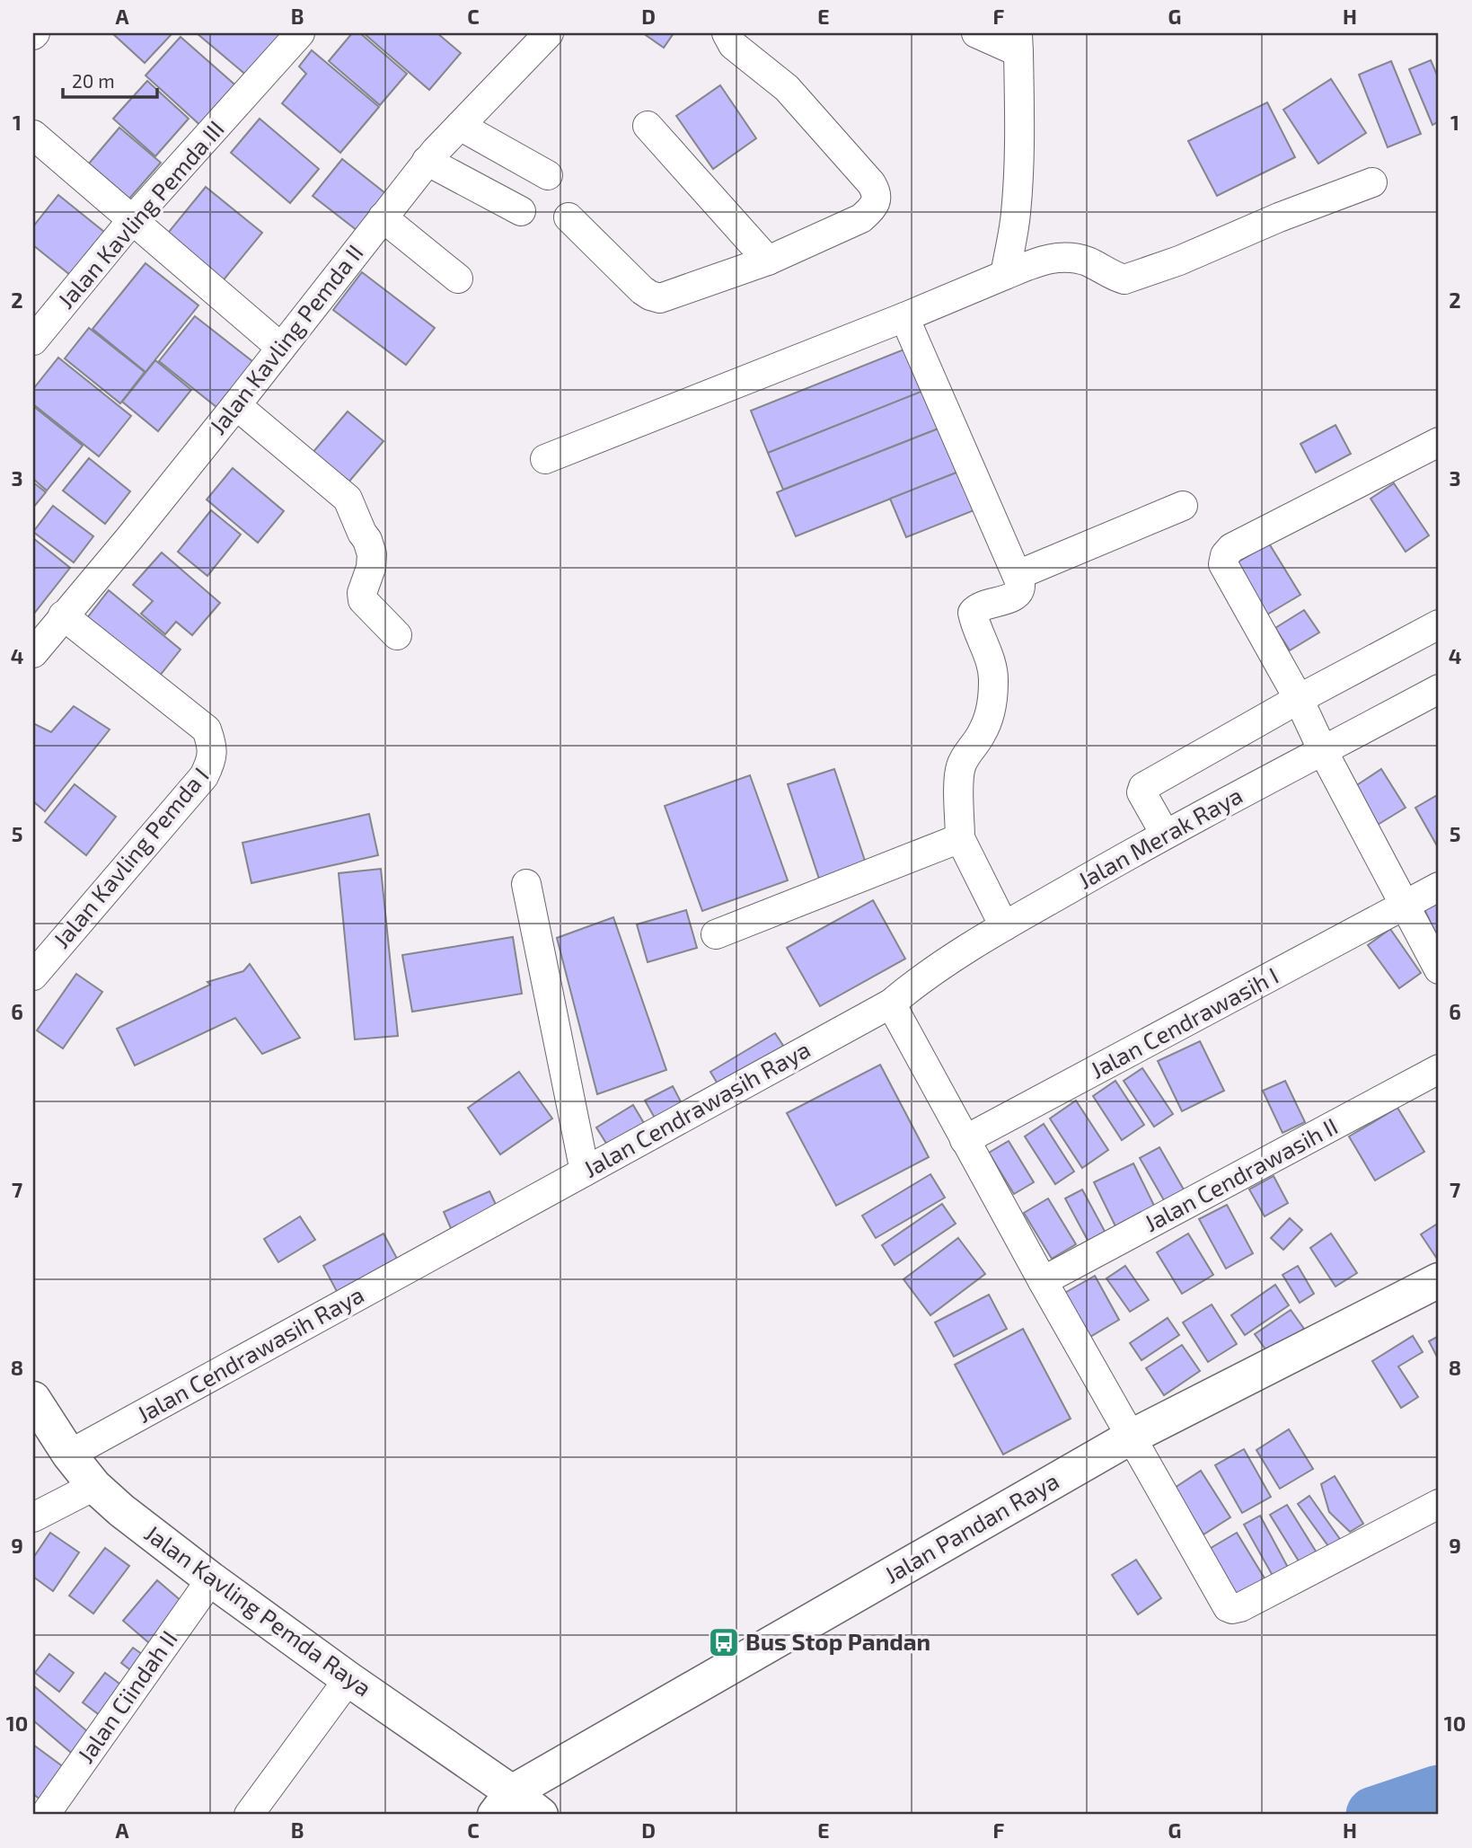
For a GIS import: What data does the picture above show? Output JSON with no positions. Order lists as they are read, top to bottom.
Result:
{
  "streets": {
    "street": [
      "Jalan Kavling Pemda III",
      "Jalan Kavling Pemda II",
      "Jalan Merak Raya",
      "Jalan Kavling Pemda I",
      "Jalan Cendrawasih I",
      "Jalan Cendrawasih Raya",
      "Jalan Cendrawasih II",
      "Jalan Pandan Raya",
      "Jalan Kavling Pemda Raya",
      "Jalan Ciindah II"
    ]
  },
  "crossings": [
    ["Jalan Kavling Pemda II", "Jalan Kavling Pemda I"],
    ["Jalan Merak Raya", "Jalan Cendrawasih Raya"],
    ["Jalan Cendrawasih Raya", "Jalan Kavling Pemda Raya"],
    ["Jalan Pandan Raya", "Jalan Kavling Pemda Raya"],
    ["Jalan Kavling Pemda Raya", "Jalan Ciindah II"]
  ],
  "places": {
    "bus stop": ["Bus Stop Pandan"]
  },
  "scale_bar": "20 m",
  "grid": {
    "columns": [
      "A",
      "B",
      "C",
      "D",
      "E",
      "F",
      "G",
      "H"
    ],
    "rows": [
      "1",
      "2",
      "3",
      "4",
      "5",
      "6",
      "7",
      "8",
      "9",
      "10"
    ]
  }
}
